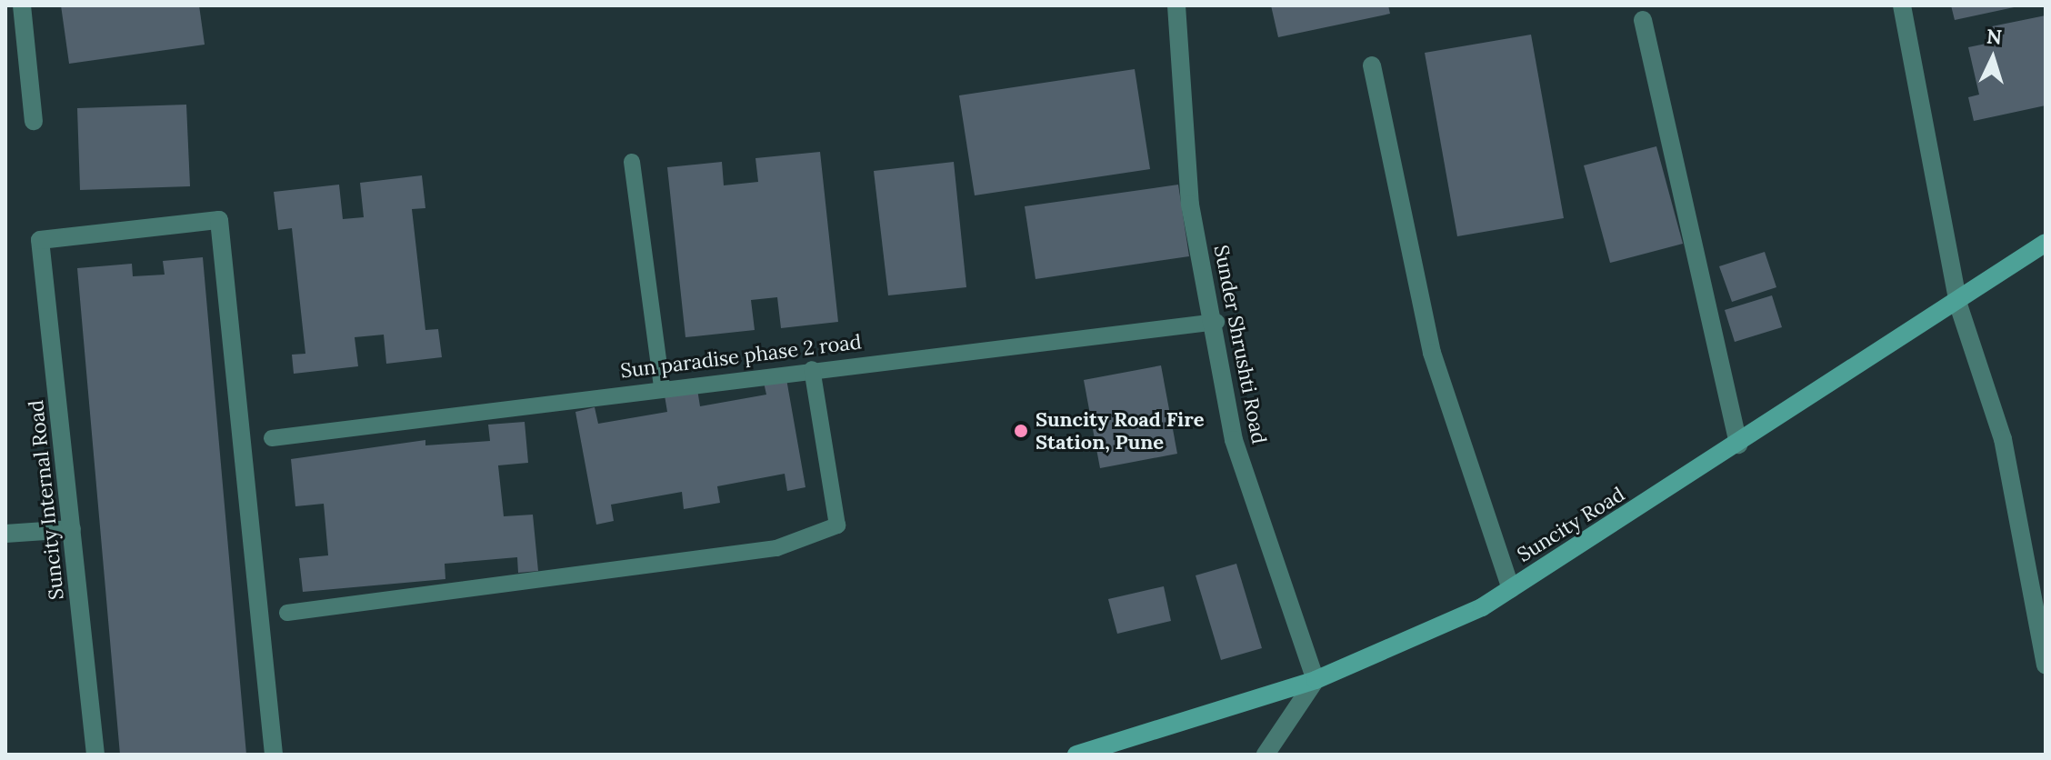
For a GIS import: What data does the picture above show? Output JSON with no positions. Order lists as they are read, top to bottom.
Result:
{
  "streets": {
    "street": ["Sunder Shrushti Road", "Suncity Internal Road", "Suncity Road"],
    "lane": ["Sun paradise phase 2 road"]
  },
  "crossings": [
    ["Sunder Shrushti Road", "Sun paradise phase 2 road"],
    ["Sunder Shrushti Road", "Suncity Road"]
  ],
  "places": ["Suncity Road Fire Station, Pune"],
  "north": "top"
}
